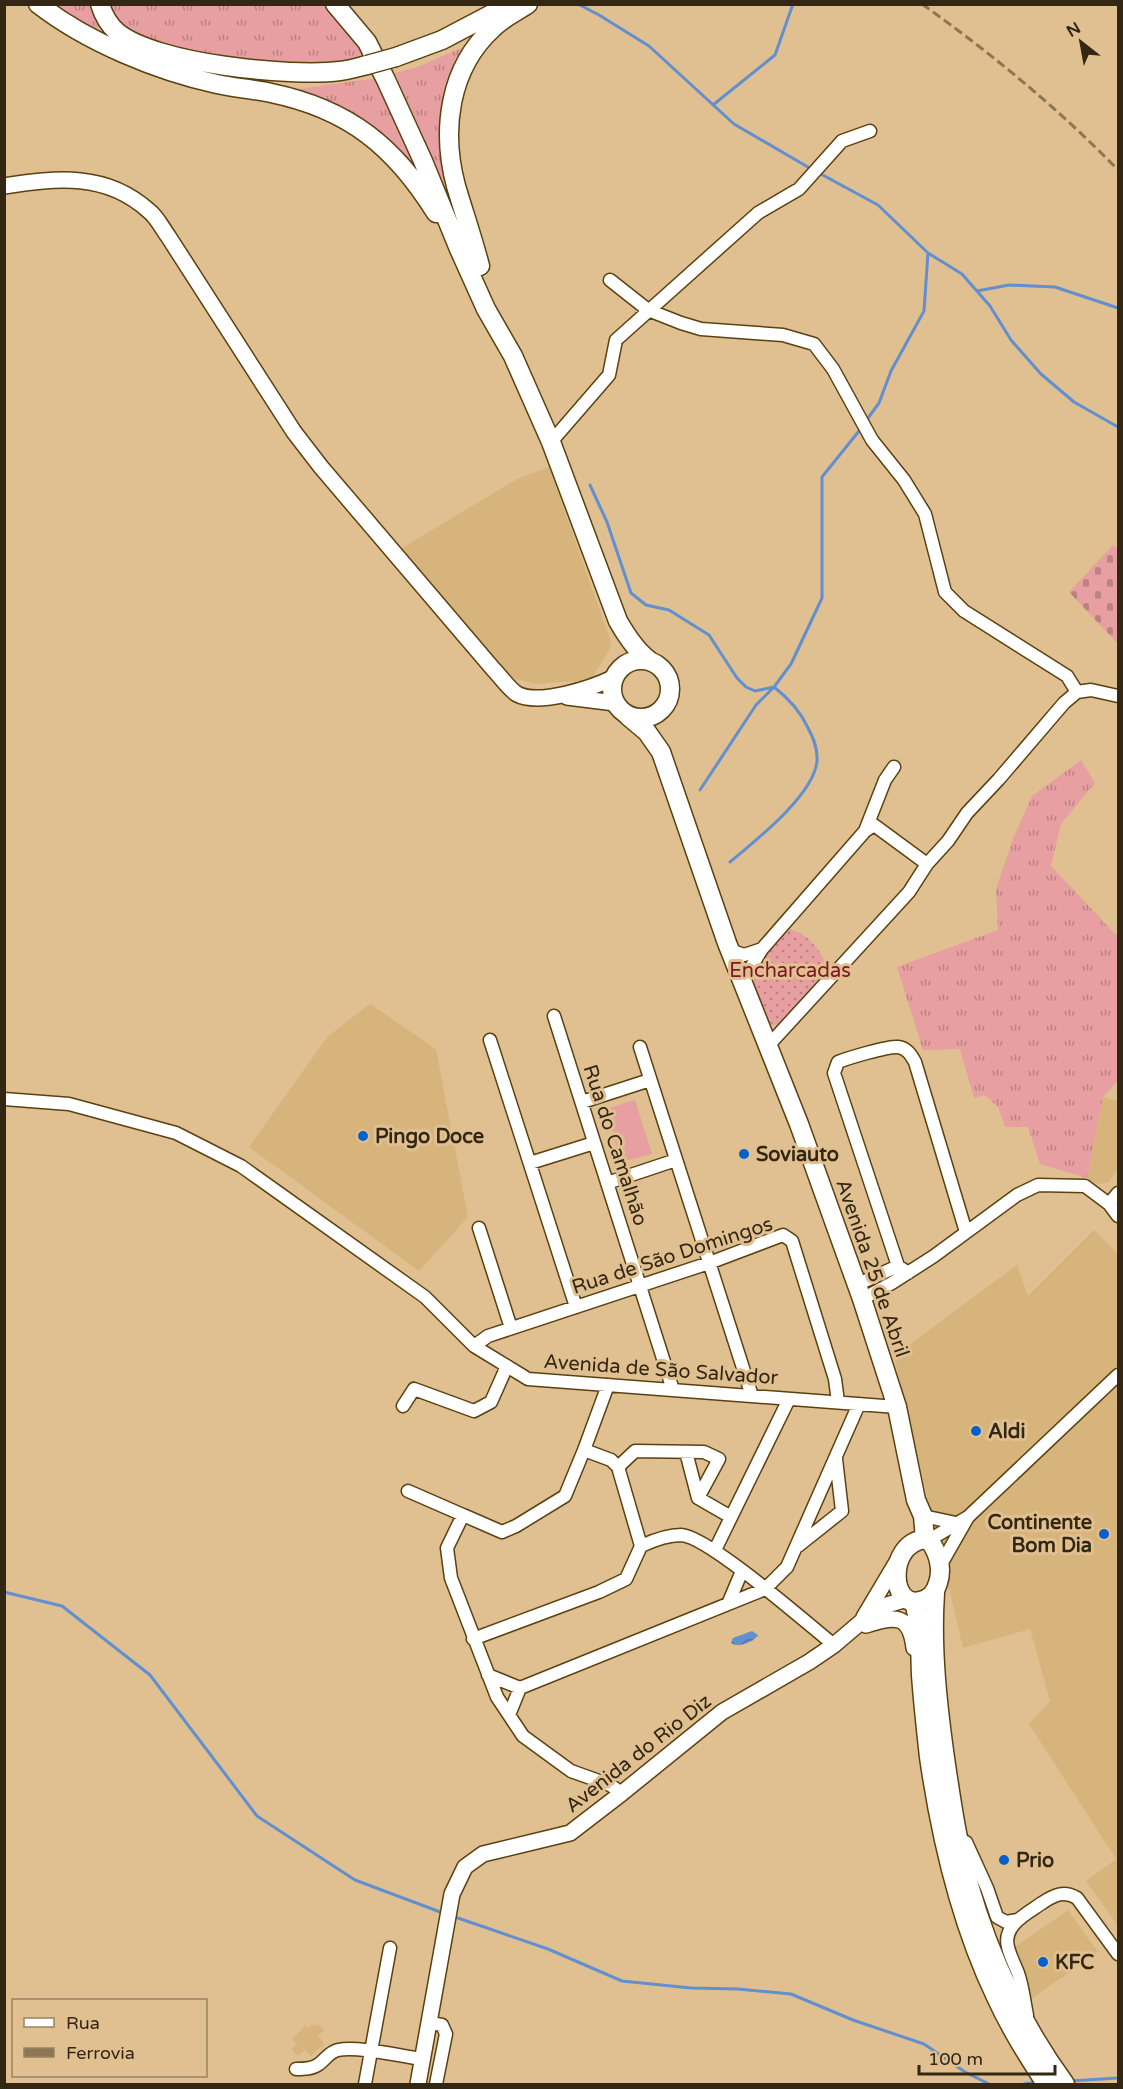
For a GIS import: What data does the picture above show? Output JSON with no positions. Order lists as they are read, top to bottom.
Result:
{
  "streets": {
    "highway": ["Avenida 25 de Abril"],
    "main road": ["Avenida do Rio Diz"],
    "street": ["Rua do Camalhão", "Rua de São Domingos", "Avenida de São Salvador"]
  },
  "crossings": [
    ["Rua do Camalhão", "Rua de São Domingos"],
    ["Rua do Camalhão", "Avenida de São Salvador"],
    ["Rua de São Domingos", "Avenida de São Salvador"],
    ["Avenida 25 de Abril", "Avenida de São Salvador"],
    ["Avenida 25 de Abril", "Avenida do Rio Diz"]
  ],
  "parks": ["Encharcadas"],
  "places": [
    "Pingo Doce",
    "Soviauto",
    "Aldi",
    "Continente Bom Dia",
    "Prio",
    "KFC"
  ],
  "legend": ["Rua", "Ferrovia"],
  "scale_bar": "100 m",
  "north": "top left"
}
